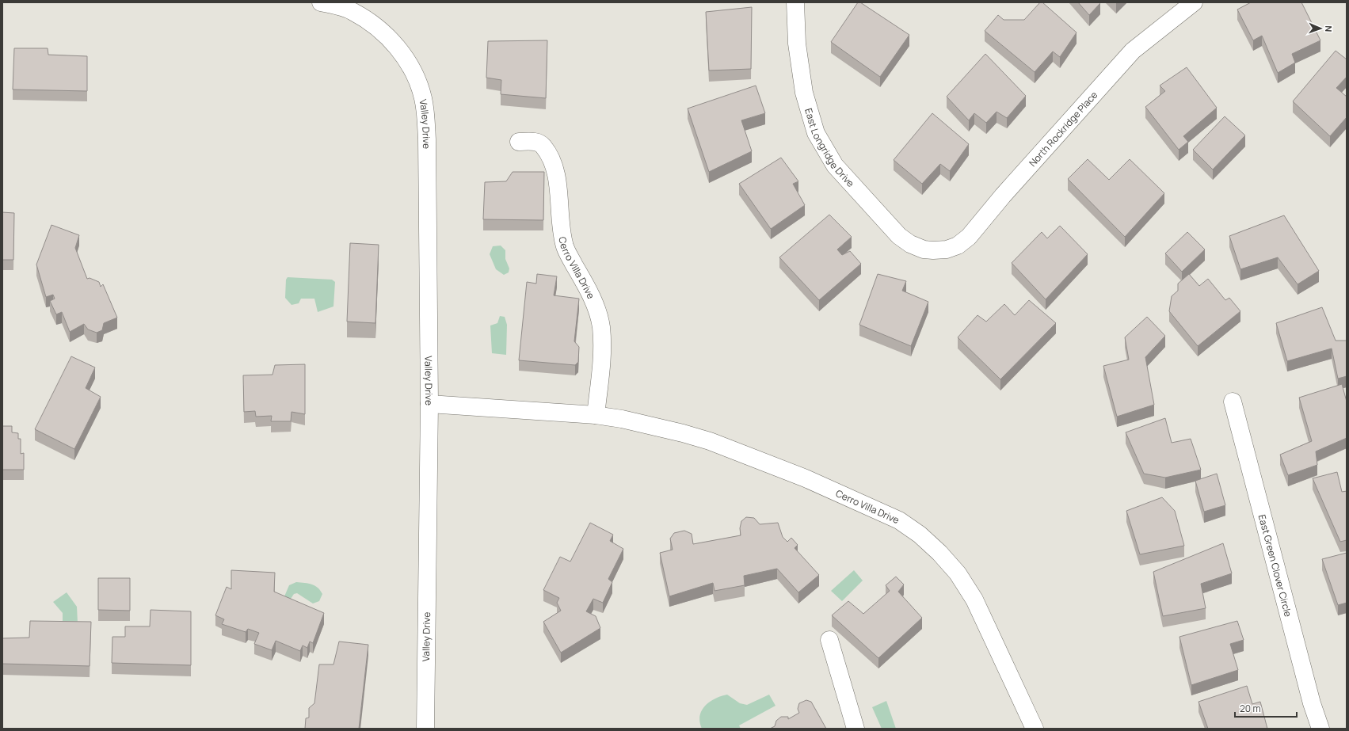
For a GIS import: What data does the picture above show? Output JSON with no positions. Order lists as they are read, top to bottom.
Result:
{
  "streets": {
    "street": [
      "Valley Drive",
      "North Rockridge Place",
      "East Longridge Drive",
      "Cerro Villa Drive",
      "East Green Clover Circle"
    ]
  },
  "crossings": [
    ["Valley Drive", "Cerro Villa Drive"],
    ["North Rockridge Place", "East Longridge Drive"]
  ],
  "scale_bar": "20 m",
  "north": "right"
}
